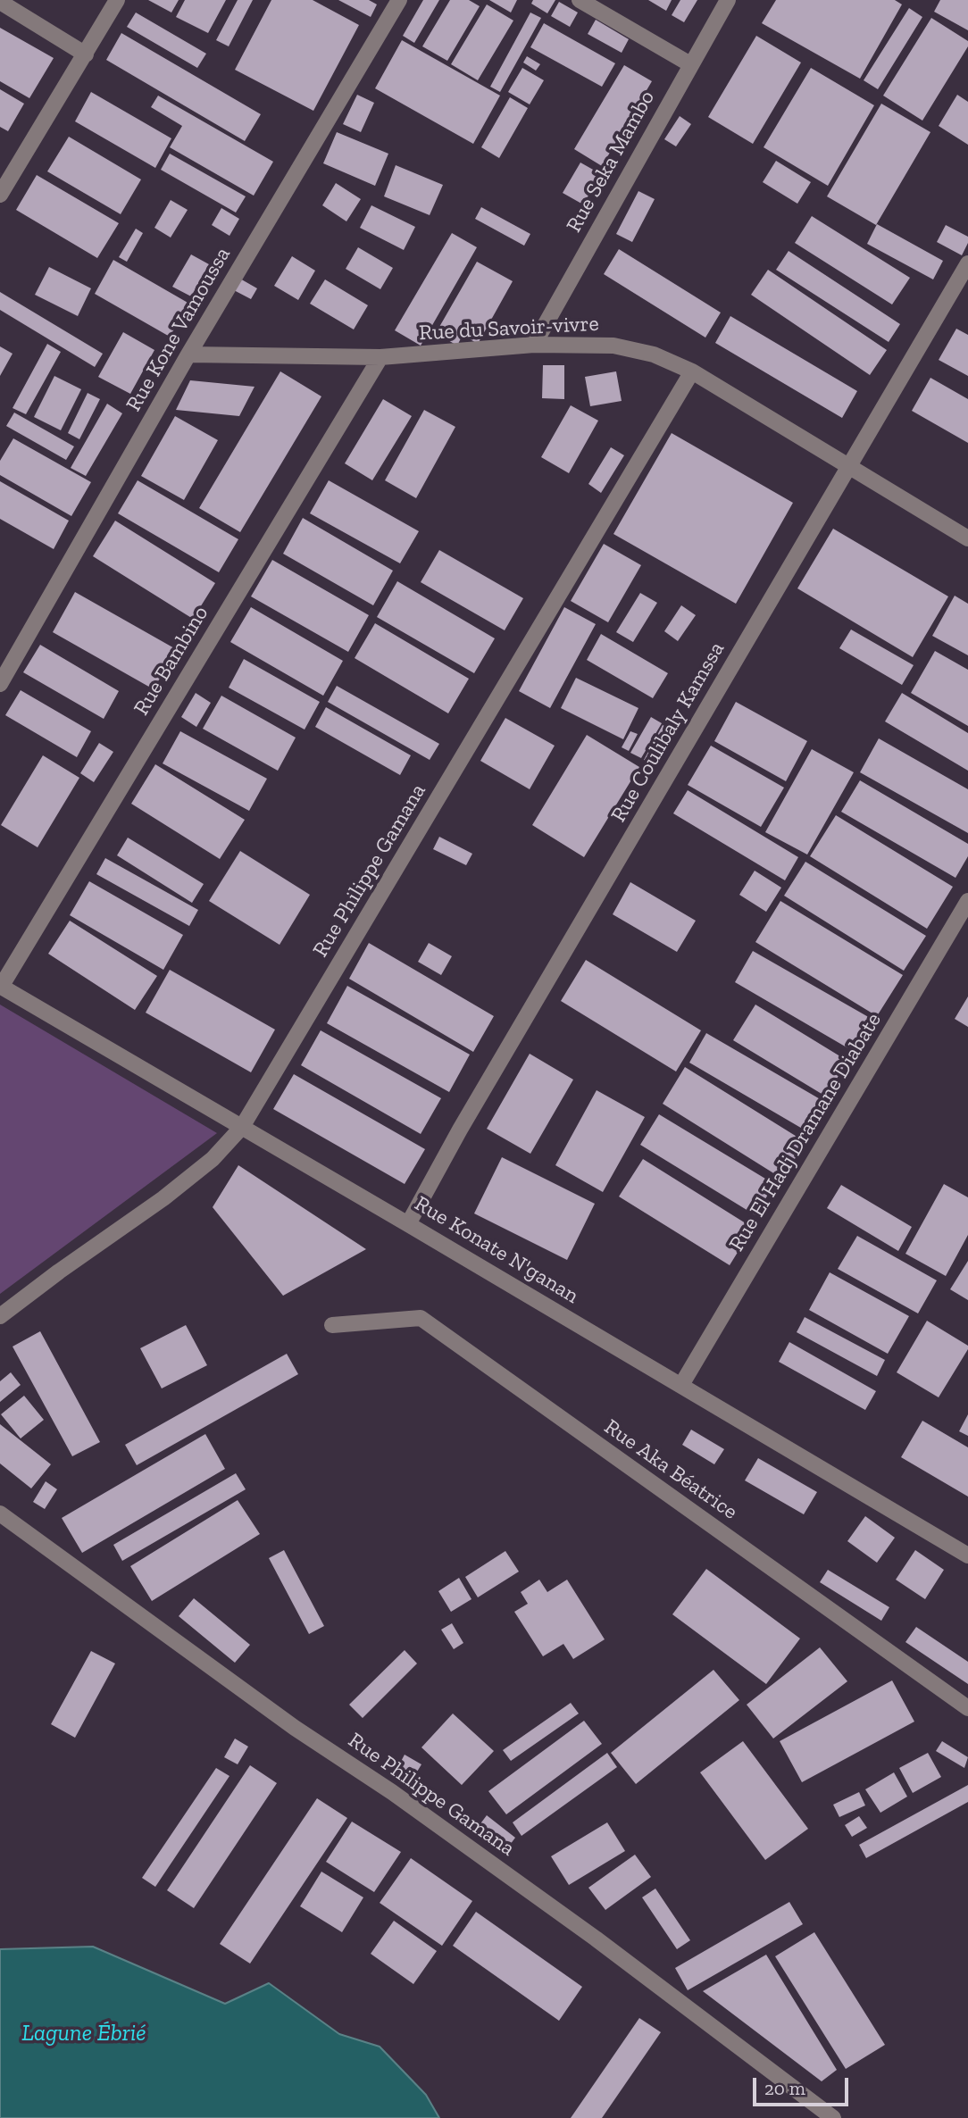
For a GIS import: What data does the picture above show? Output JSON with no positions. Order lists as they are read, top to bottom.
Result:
{
  "streets": {
    "street": [
      "Rue Seka Mambo",
      "Rue du Savoir-vivre",
      "Rue Kone Vamoussa",
      "Rue Bambino",
      "Rue Coulibaly Kamssa",
      "Rue Philippe Gamana",
      "Rue El Hadj Dramane Diabate",
      "Rue Konate N'ganan",
      "Rue Aka Béatrice"
    ]
  },
  "crossings": [
    ["Rue Seka Mambo", "Rue du Savoir-vivre"],
    ["Rue du Savoir-vivre", "Rue Kone Vamoussa"],
    ["Rue du Savoir-vivre", "Rue Bambino"],
    ["Rue du Savoir-vivre", "Rue Coulibaly Kamssa"],
    ["Rue du Savoir-vivre", "Rue Philippe Gamana"],
    ["Rue Bambino", "Rue Konate N'ganan"],
    ["Rue Coulibaly Kamssa", "Rue Konate N'ganan"],
    ["Rue Philippe Gamana", "Rue Konate N'ganan"],
    ["Rue El Hadj Dramane Diabate", "Rue Konate N'ganan"]
  ],
  "water": ["Lagune Ébrié"],
  "scale_bar": "20 m"
}
